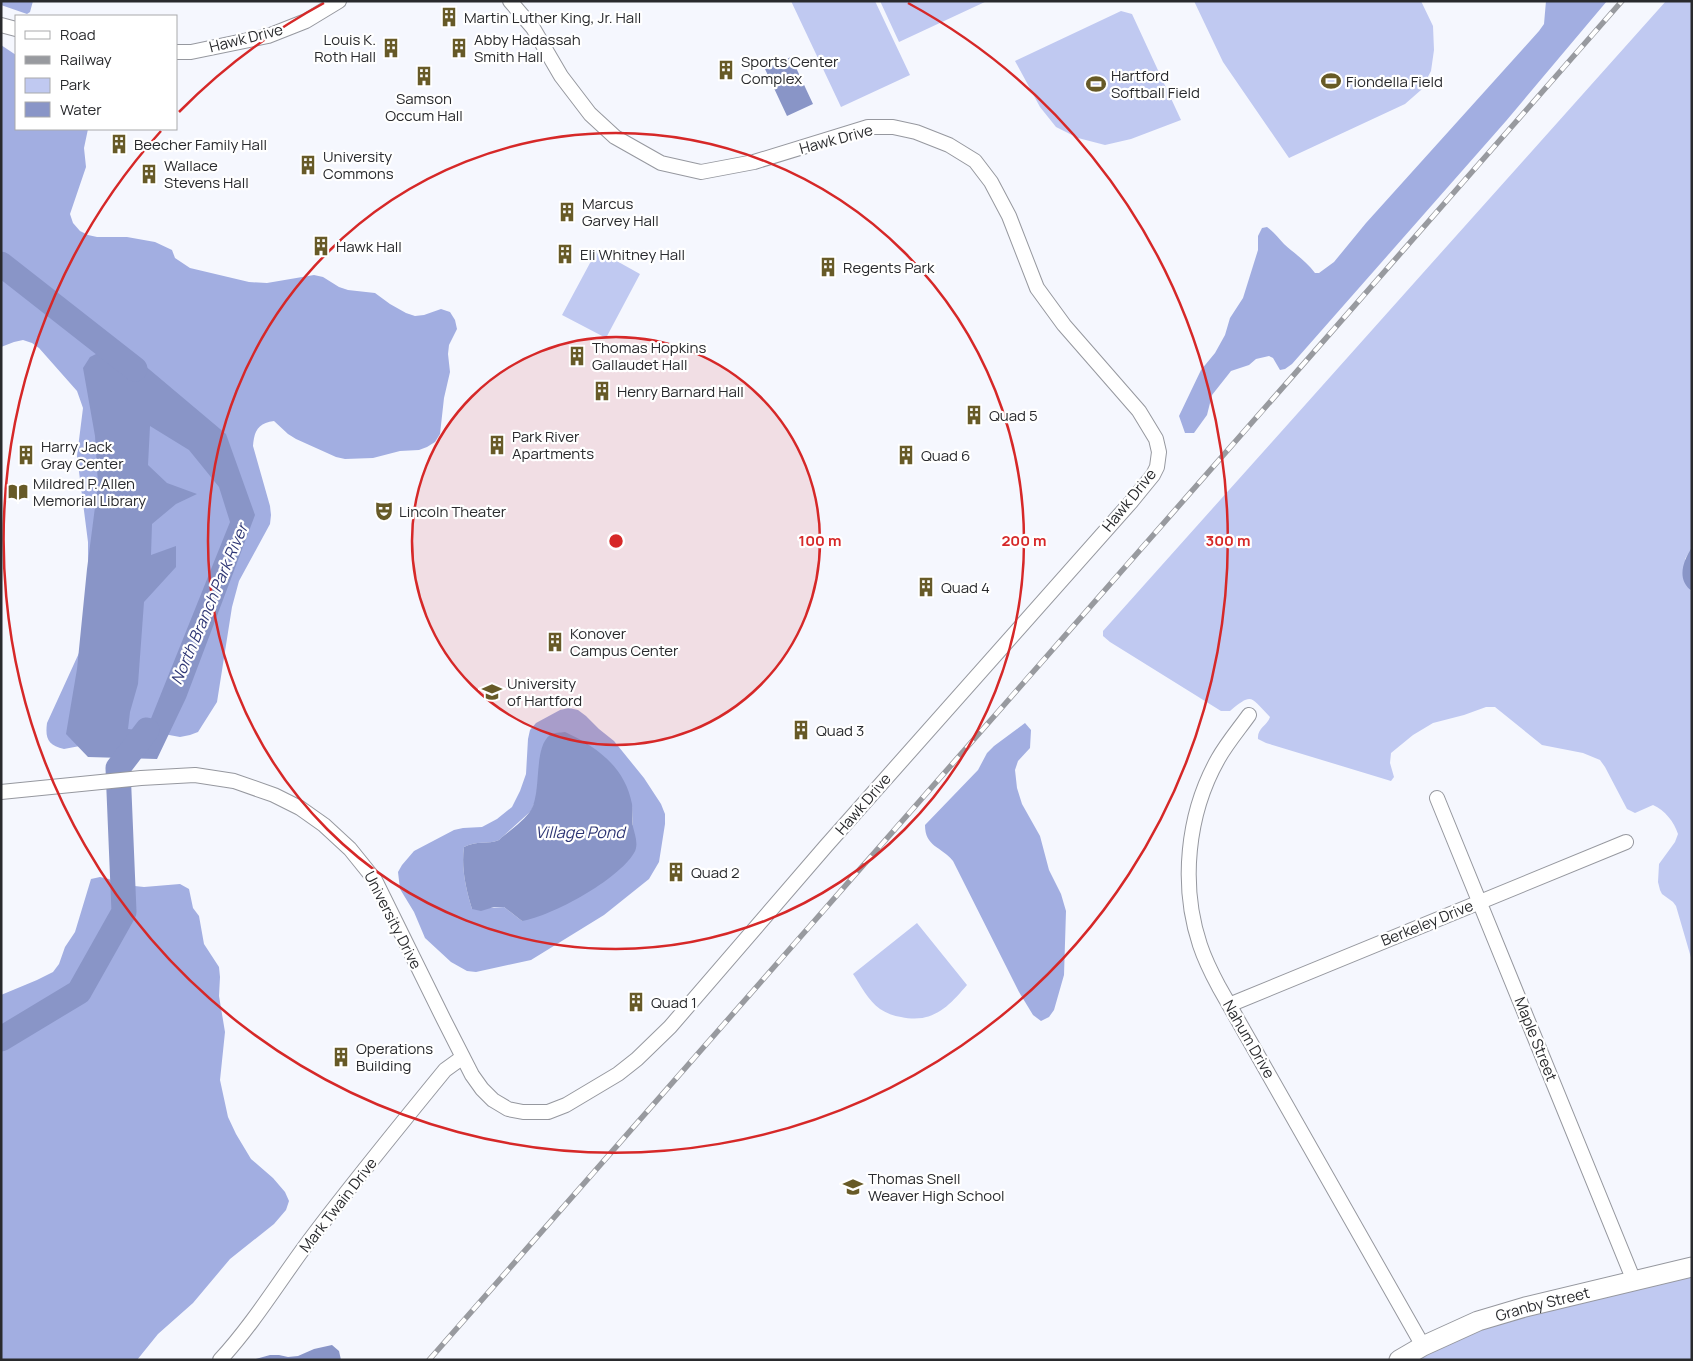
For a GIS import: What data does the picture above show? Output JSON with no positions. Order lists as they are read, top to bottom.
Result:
{
  "streets": {
    "main road": ["Granby Street"],
    "street": [
      "Hawk Drive",
      "University Drive",
      "Berkeley Drive",
      "Nahum Drive",
      "Maple Street",
      "Mark Twain Drive"
    ]
  },
  "crossings": [
    ["Hawk Drive", "University Drive"],
    ["Hawk Drive", "Mark Twain Drive"],
    ["University Drive", "Mark Twain Drive"],
    ["Berkeley Drive", "Nahum Drive"],
    ["Berkeley Drive", "Maple Street"],
    ["Nahum Drive", "Granby Street"],
    ["Maple Street", "Granby Street"]
  ],
  "water": ["North Branch Park River", "Village Pond"],
  "places": {
    "building": [
      "Martin Luther King, Jr. Hall",
      "Louis K. Roth Hall",
      "Abby Hadassah Smith Hall",
      "Sports Center Complex",
      "Samson Occum Hall",
      "Beecher Family Hall",
      "University Commons",
      "Wallace Stevens Hall",
      "Marcus Garvey Hall",
      "Hawk Hall",
      "Eli Whitney Hall",
      "Regents Park",
      "Thomas Hopkins Gallaudet Hall",
      "Henry Barnard Hall",
      "Quad 5",
      "Park River Apartments",
      "Harry Jack Gray Center",
      "Quad 6",
      "Quad 4",
      "Konover Campus Center",
      "Quad 3",
      "Quad 2",
      "Quad 1",
      "Operations Building"
    ],
    "sports": ["Fiondella Field", "Hartford Softball Field"],
    "library": ["Mildred P. Allen Memorial Library"],
    "theatre": ["Lincoln Theater"],
    "school or university": ["University of Hartford", "Thomas Snell Weaver High School"]
  },
  "legend": [
    "Road",
    "Railway",
    "Park",
    "Water"
  ],
  "rings": ["100 m", "200 m", "300 m"]
}
